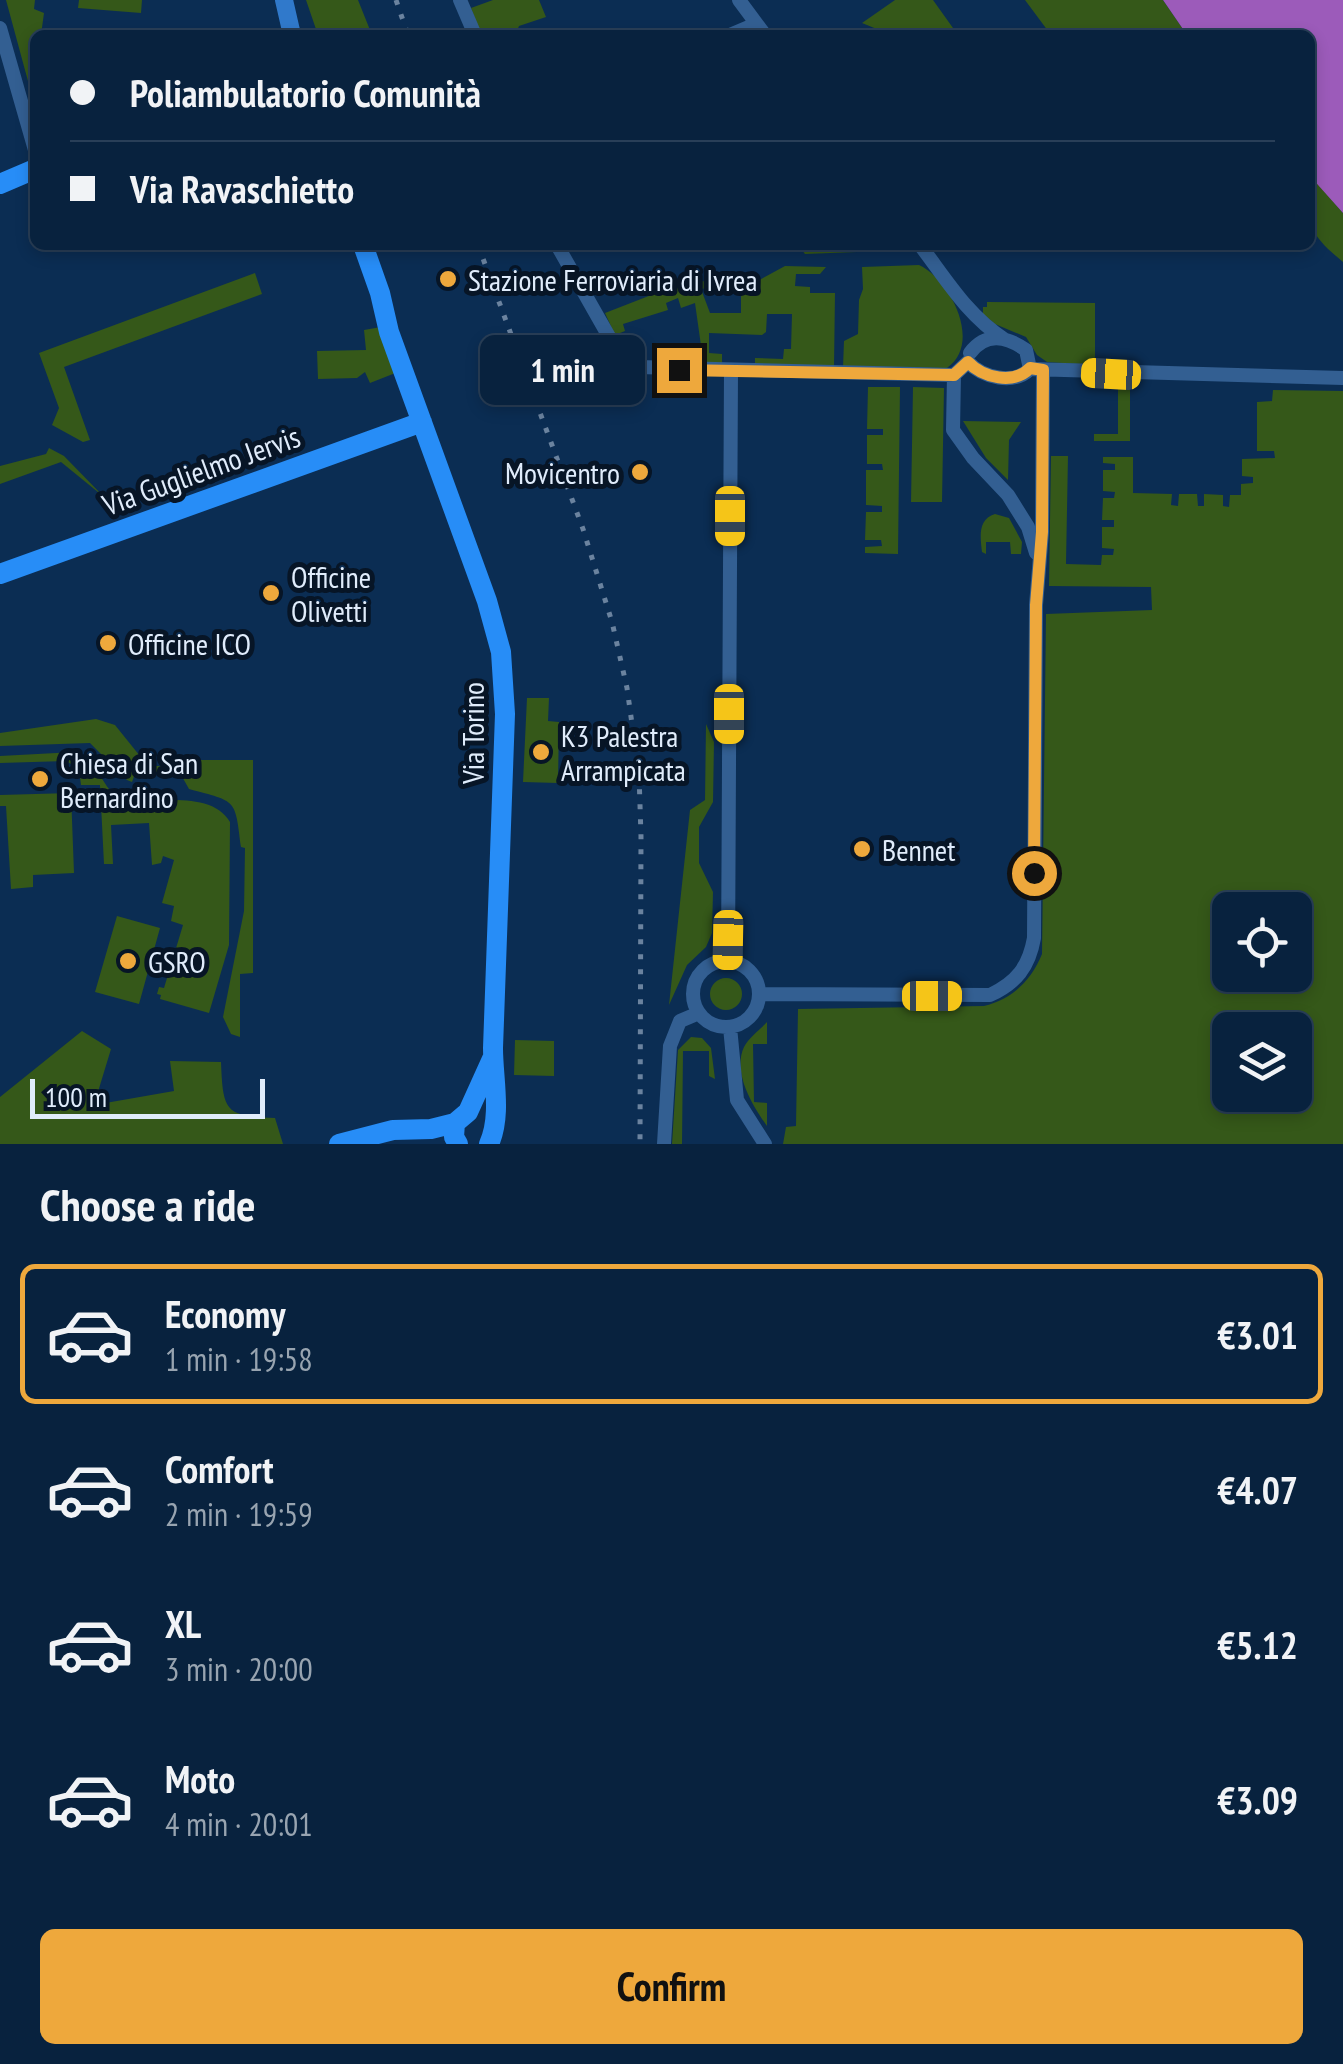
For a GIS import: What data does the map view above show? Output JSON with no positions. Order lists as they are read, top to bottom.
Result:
{
  "streets": {
    "main road": ["Via Guglielmo Jervis", "Via Torino"]
  },
  "crossings": [
    ["Via Guglielmo Jervis", "Via Torino"]
  ],
  "places": [
    "Stazione Ferroviaria di Ivrea",
    "Movicentro",
    "Officine Olivetti",
    "Officine ICO",
    "K3 Palestra Arrampicata",
    "Chiesa di San Bernardino",
    "Bennet",
    "GSRO"
  ],
  "scale_bar": "100 m",
  "page": {
    "banner": ["Poliambulatorio Comunità", "Via Ravaschietto"],
    "bubble": "1 min",
    "scale": "100 m",
    "heading": "Choose a ride",
    "list": [
      {
        "name": "Economy",
        "note": "1 min · 19:58",
        "value": "€3.01"
      },
      {
        "name": "Comfort",
        "note": "2 min · 19:59",
        "value": "€4.07"
      },
      {
        "name": "XL",
        "note": "3 min · 20:00",
        "value": "€5.12"
      },
      {
        "name": "Moto",
        "note": "4 min · 20:01",
        "value": "€3.09"
      }
    ],
    "buttons": "Confirm"
  }
}
